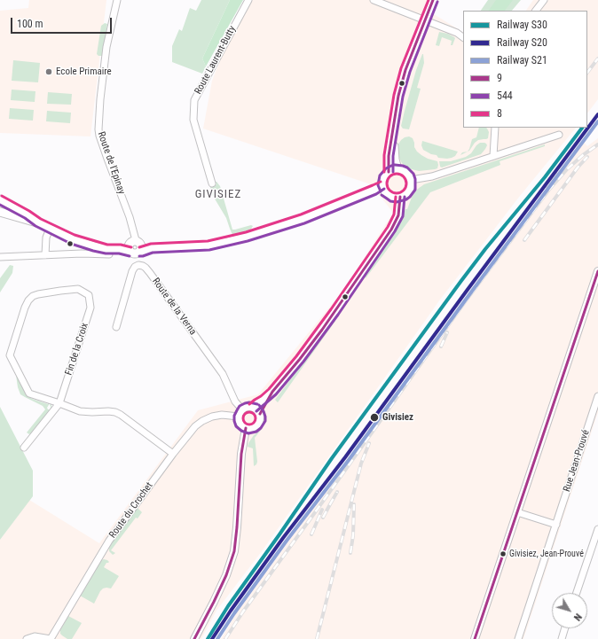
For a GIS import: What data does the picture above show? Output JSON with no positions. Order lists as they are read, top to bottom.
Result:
{
  "streets": {
    "street": [
      "Route Laurent-Butty",
      "Route de l'Epinay",
      "Route de la Verna",
      "Fin de la Croix",
      "Rue Jean-Prouvé",
      "Route du Crochet"
    ]
  },
  "crossings": [
    ["Route de la Verna", "Route du Crochet"]
  ],
  "districts": ["GIVISIEZ"],
  "places": ["Ecole Primaire", "Givisiez", "Givisiez, Jean-Prouvé"],
  "lines": [
    "transit line 9",
    "transit line 8",
    "transit line 544",
    "rail line S20",
    "rail line S21",
    "rail line S30"
  ],
  "legend": [
    "Railway S30",
    "Railway S20",
    "Railway S21",
    "9",
    "544",
    "8"
  ],
  "scale_bar": "100 m",
  "north": "bottom right"
}
